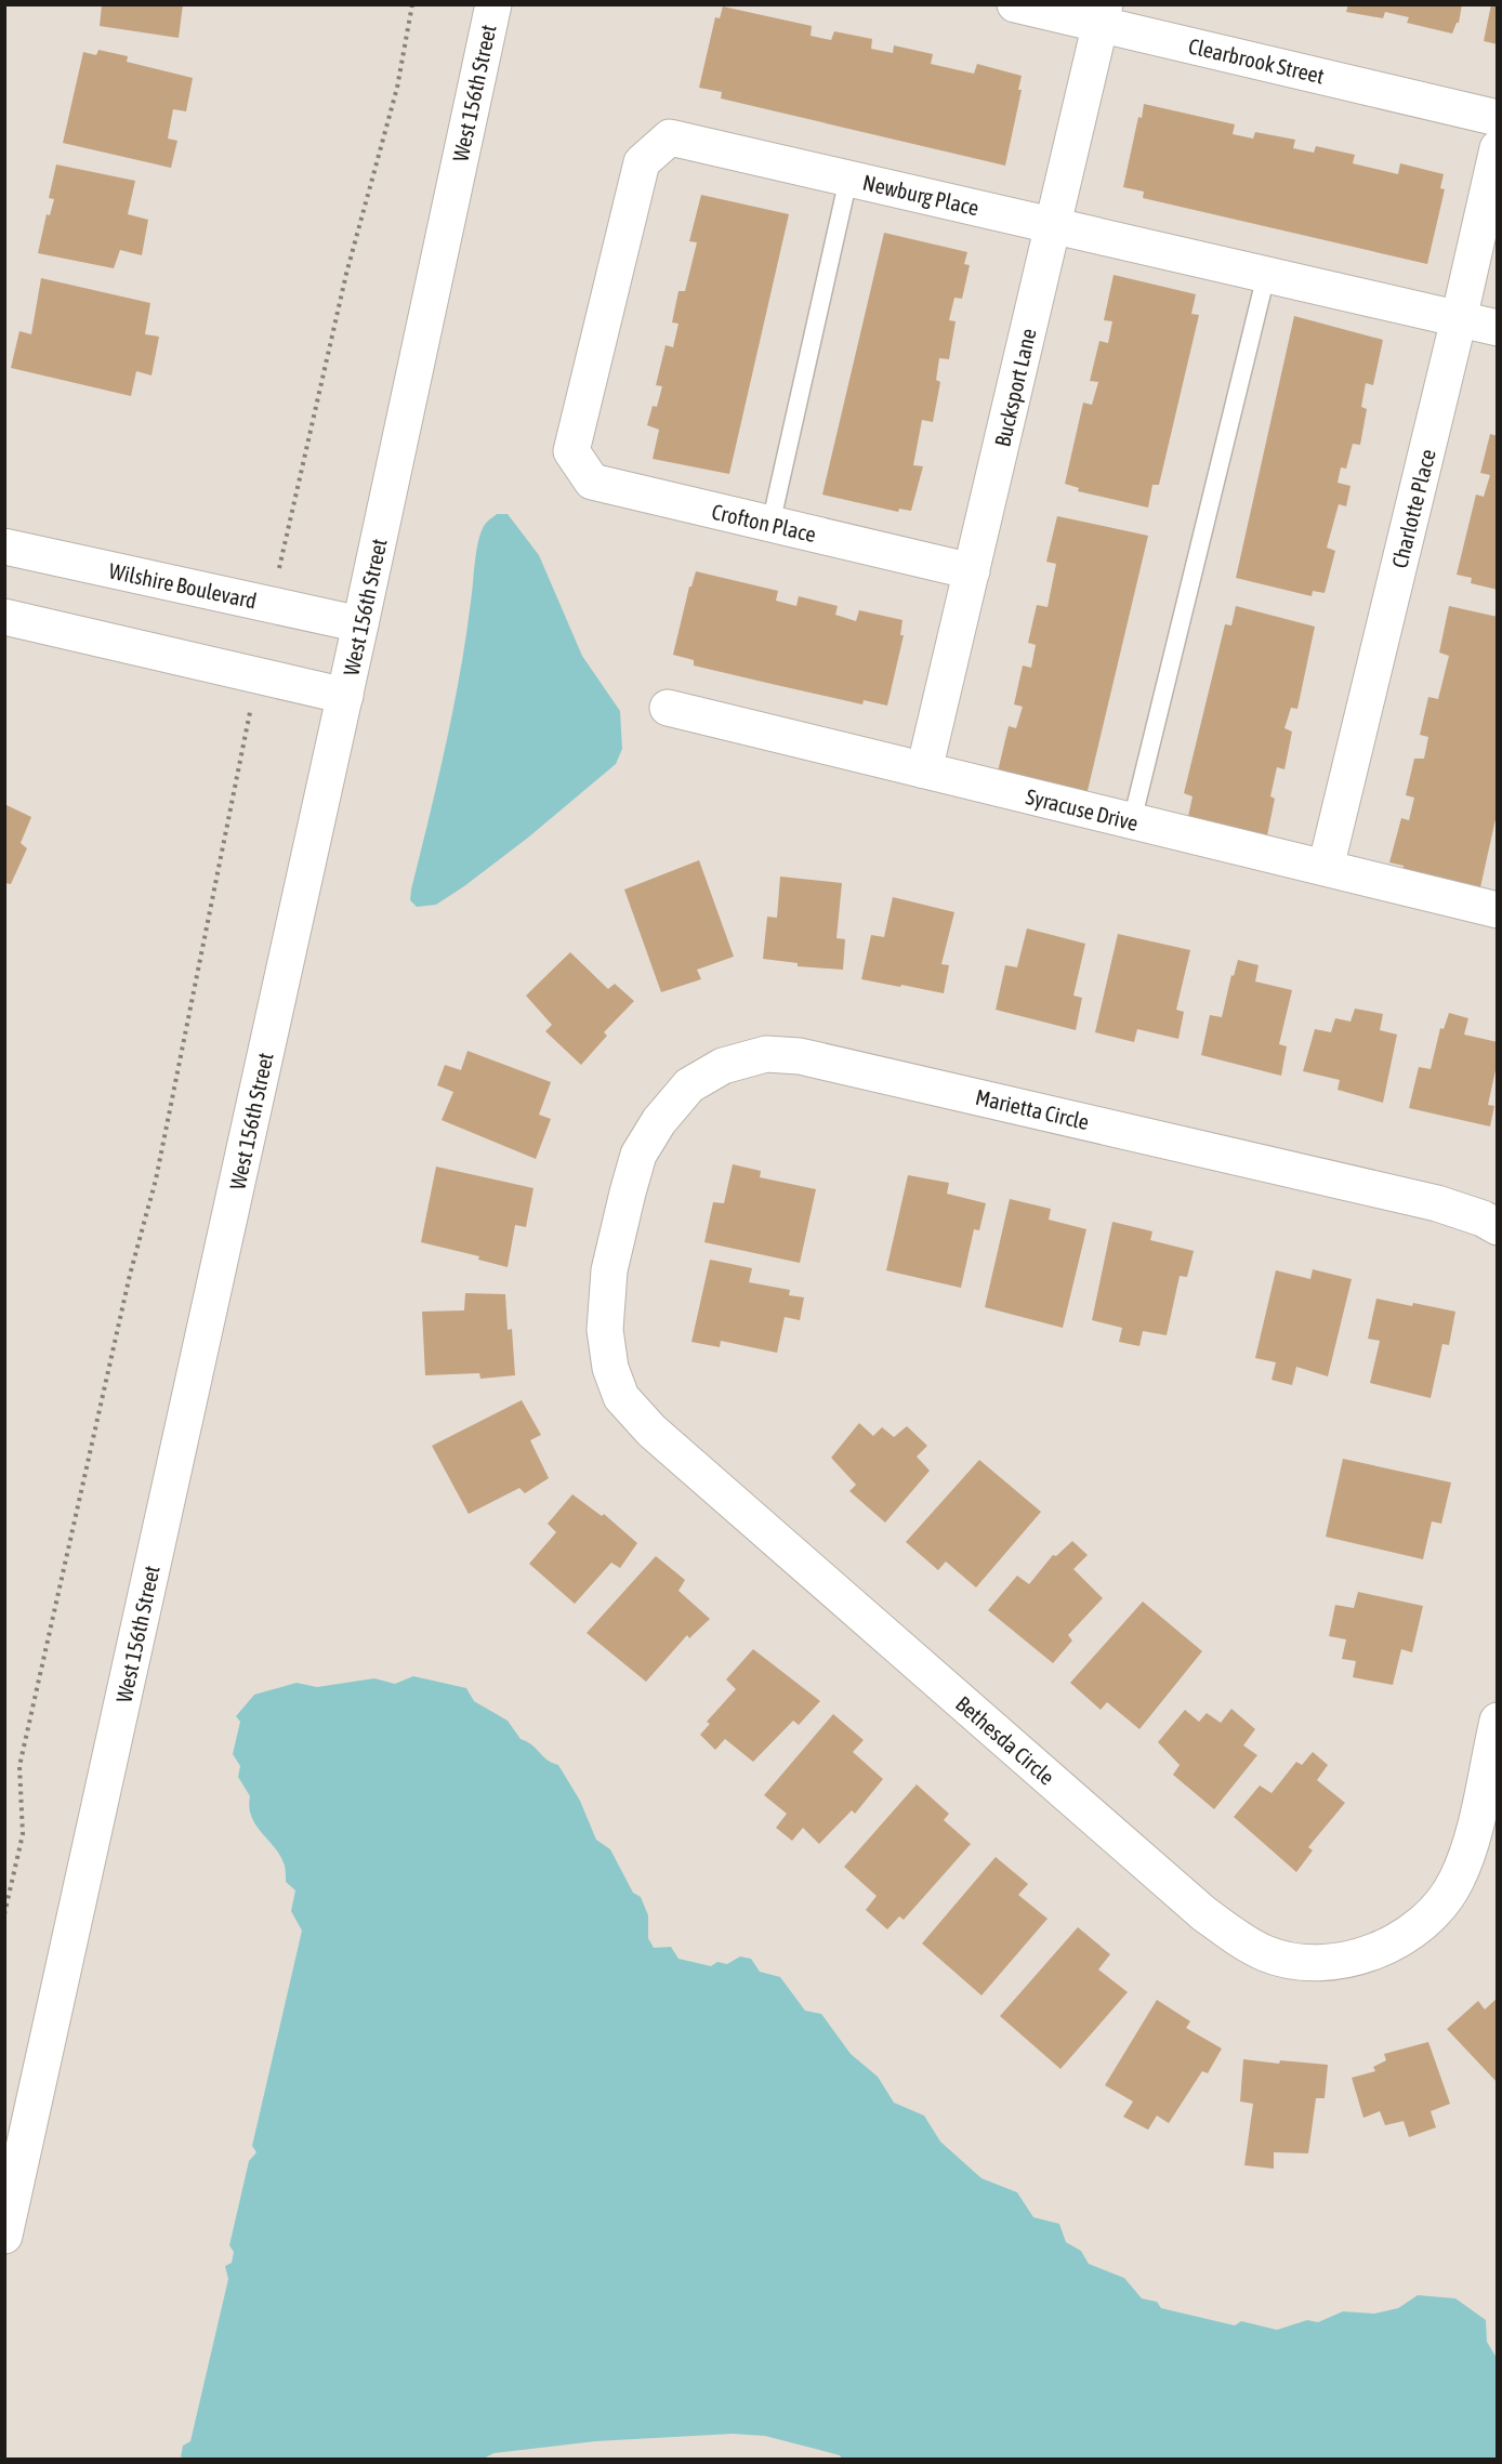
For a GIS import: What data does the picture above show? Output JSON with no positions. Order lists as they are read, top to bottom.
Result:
{
  "streets": {
    "street": [
      "Clearbrook Street",
      "West 156th Street",
      "Newburg Place",
      "Bucksport Lane",
      "Charlotte Place",
      "Crofton Place",
      "Wilshire Boulevard",
      "Syracuse Drive",
      "Marietta Circle",
      "Bethesda Circle"
    ]
  },
  "crossings": [
    ["Clearbrook Street", "Bucksport Lane"],
    ["West 156th Street", "Wilshire Boulevard"],
    ["Newburg Place", "Bucksport Lane"],
    ["Newburg Place", "Charlotte Place"],
    ["Newburg Place", "Crofton Place"],
    ["Bucksport Lane", "Crofton Place"],
    ["Bucksport Lane", "Syracuse Drive"],
    ["Charlotte Place", "Syracuse Drive"],
    ["Marietta Circle", "Bethesda Circle"]
  ]
}
